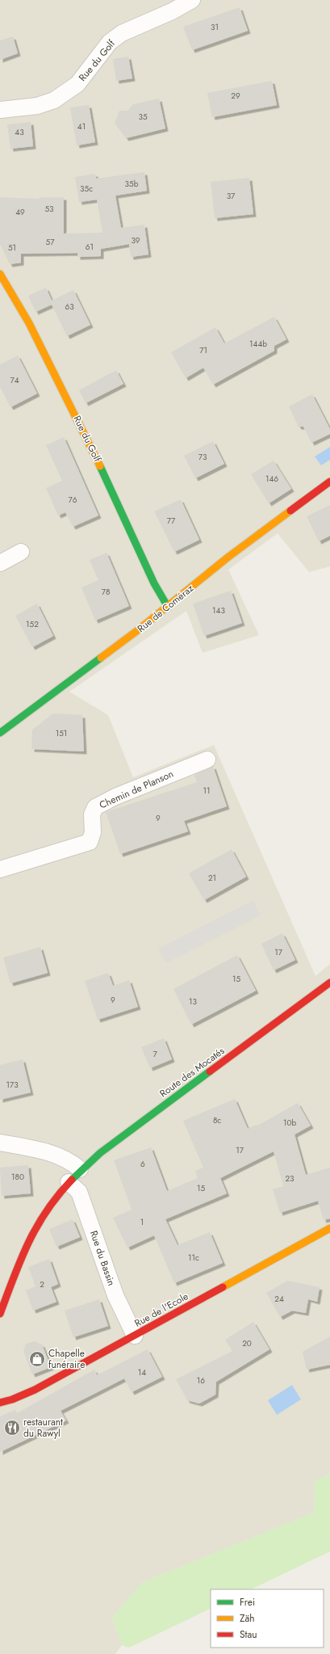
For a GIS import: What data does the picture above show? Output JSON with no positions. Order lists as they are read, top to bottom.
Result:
{
  "streets": {
    "street": [
      "Rue du Golf",
      "Rue de Coméraz",
      "Chemin de Planson",
      "Route des Mocatés",
      "Rue du Bassin",
      "Rue de l'Ecole"
    ]
  },
  "crossings": [
    ["Rue du Golf", "Rue de Coméraz"],
    ["Route des Mocatés", "Rue du Bassin"],
    ["Rue du Bassin", "Rue de l'Ecole"]
  ],
  "places": {
    "shop": ["Chapelle funéraire"],
    "restaurant": ["restaurant du Rawyl"]
  },
  "house_numbers": [
    "31",
    "29",
    "35",
    "41",
    "43",
    "35b",
    "35c",
    "37",
    "53",
    "49",
    "39",
    "57",
    "61",
    "51",
    "63",
    "144b",
    "71",
    "74",
    "73",
    "146",
    "76",
    "77",
    "78",
    "143",
    "152",
    "151",
    "11",
    "9",
    "21",
    "17",
    "15",
    "9",
    "13",
    "7",
    "173",
    "8c",
    "10b",
    "17",
    "6",
    "180",
    "23",
    "15",
    "1",
    "11c",
    "2",
    "24",
    "20",
    "14",
    "16"
  ],
  "legend": ["Frei", "Zäh", "Stau"]
}
